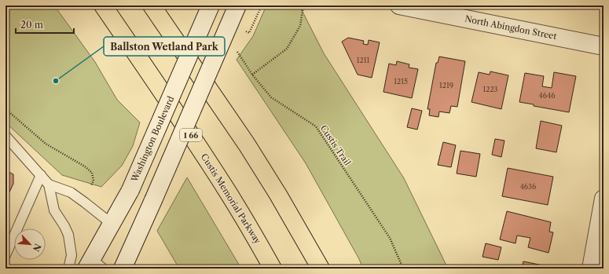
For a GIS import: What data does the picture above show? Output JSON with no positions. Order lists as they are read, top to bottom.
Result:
{
  "streets": {
    "highway": ["I 66", "Custis Memorial Parkway"],
    "main road": ["North Abingdon Street", "Washington Boulevard"],
    "path": ["Custis Trail"]
  },
  "places": ["Ballston Wetland Park"],
  "house_numbers": [
    "1211",
    "1215",
    "1219",
    "1223",
    "4646",
    "4636"
  ],
  "scale_bar": "20 m",
  "north": "bottom right"
}
